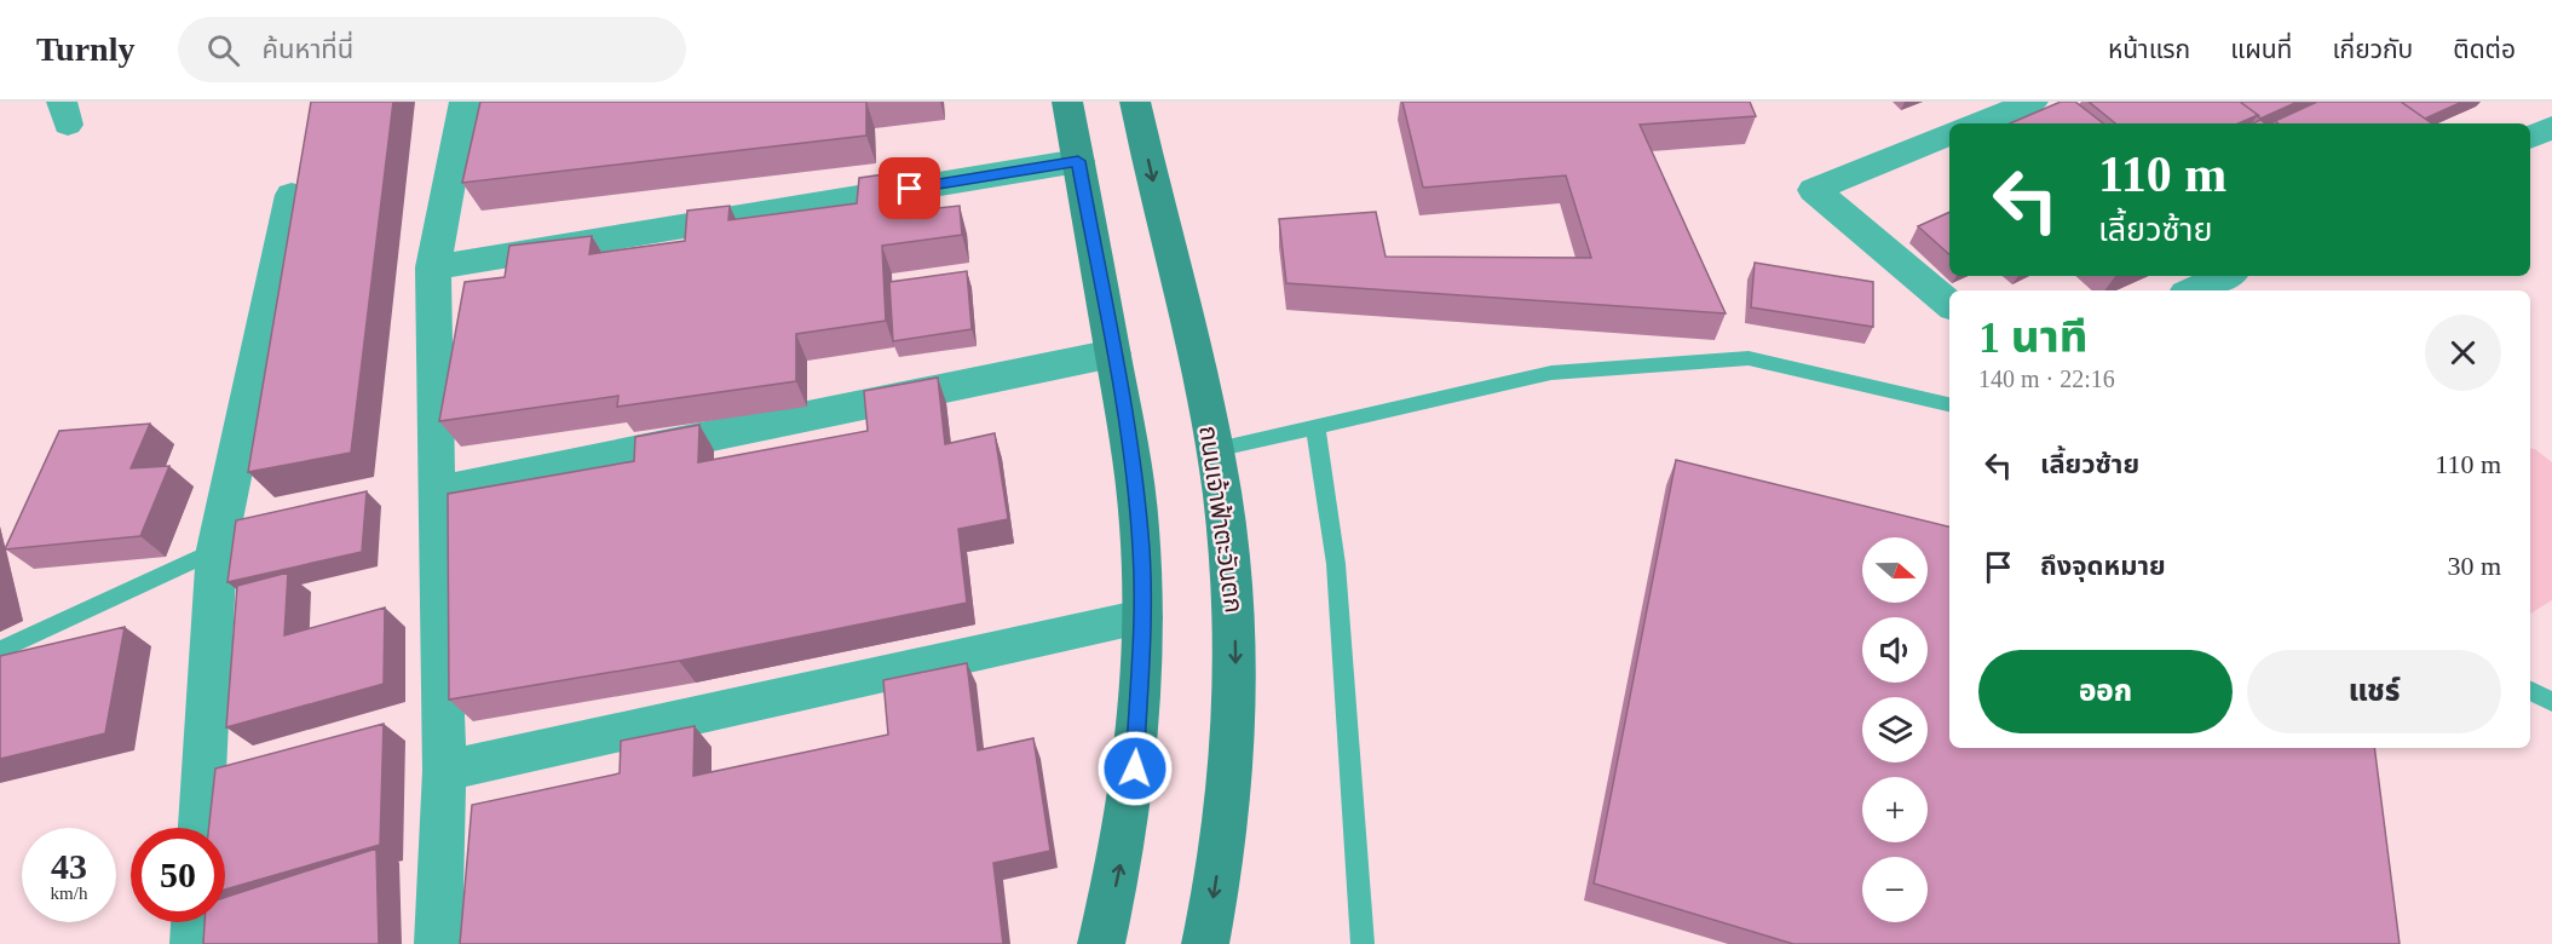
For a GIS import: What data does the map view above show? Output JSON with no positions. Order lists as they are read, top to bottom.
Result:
{
  "streets": {
    "main road": ["ถนนเจ้าฟ้าตะวันตก"]
  },
  "north": "right",
  "page": {
    "header": "Turnly",
    "search": "ค้นหาที่นี่",
    "nav": [
      "หน้าแรก",
      "แผนที่",
      "เกี่ยวกับ",
      "ติดต่อ"
    ],
    "turn": ["110 m", "เลี้ยวซ้าย"],
    "heading": ["1 นาที", "140 m · 22:16"],
    "list": [
      {
        "name": "เลี้ยวซ้าย",
        "value": "110 m"
      },
      {
        "name": "ถึงจุดหมาย",
        "value": "30 m"
      }
    ],
    "map_buttons": ["+", "−"],
    "buttons": ["ออก", "แชร์"],
    "speed": "43 km/h",
    "limit": "50"
  }
}
